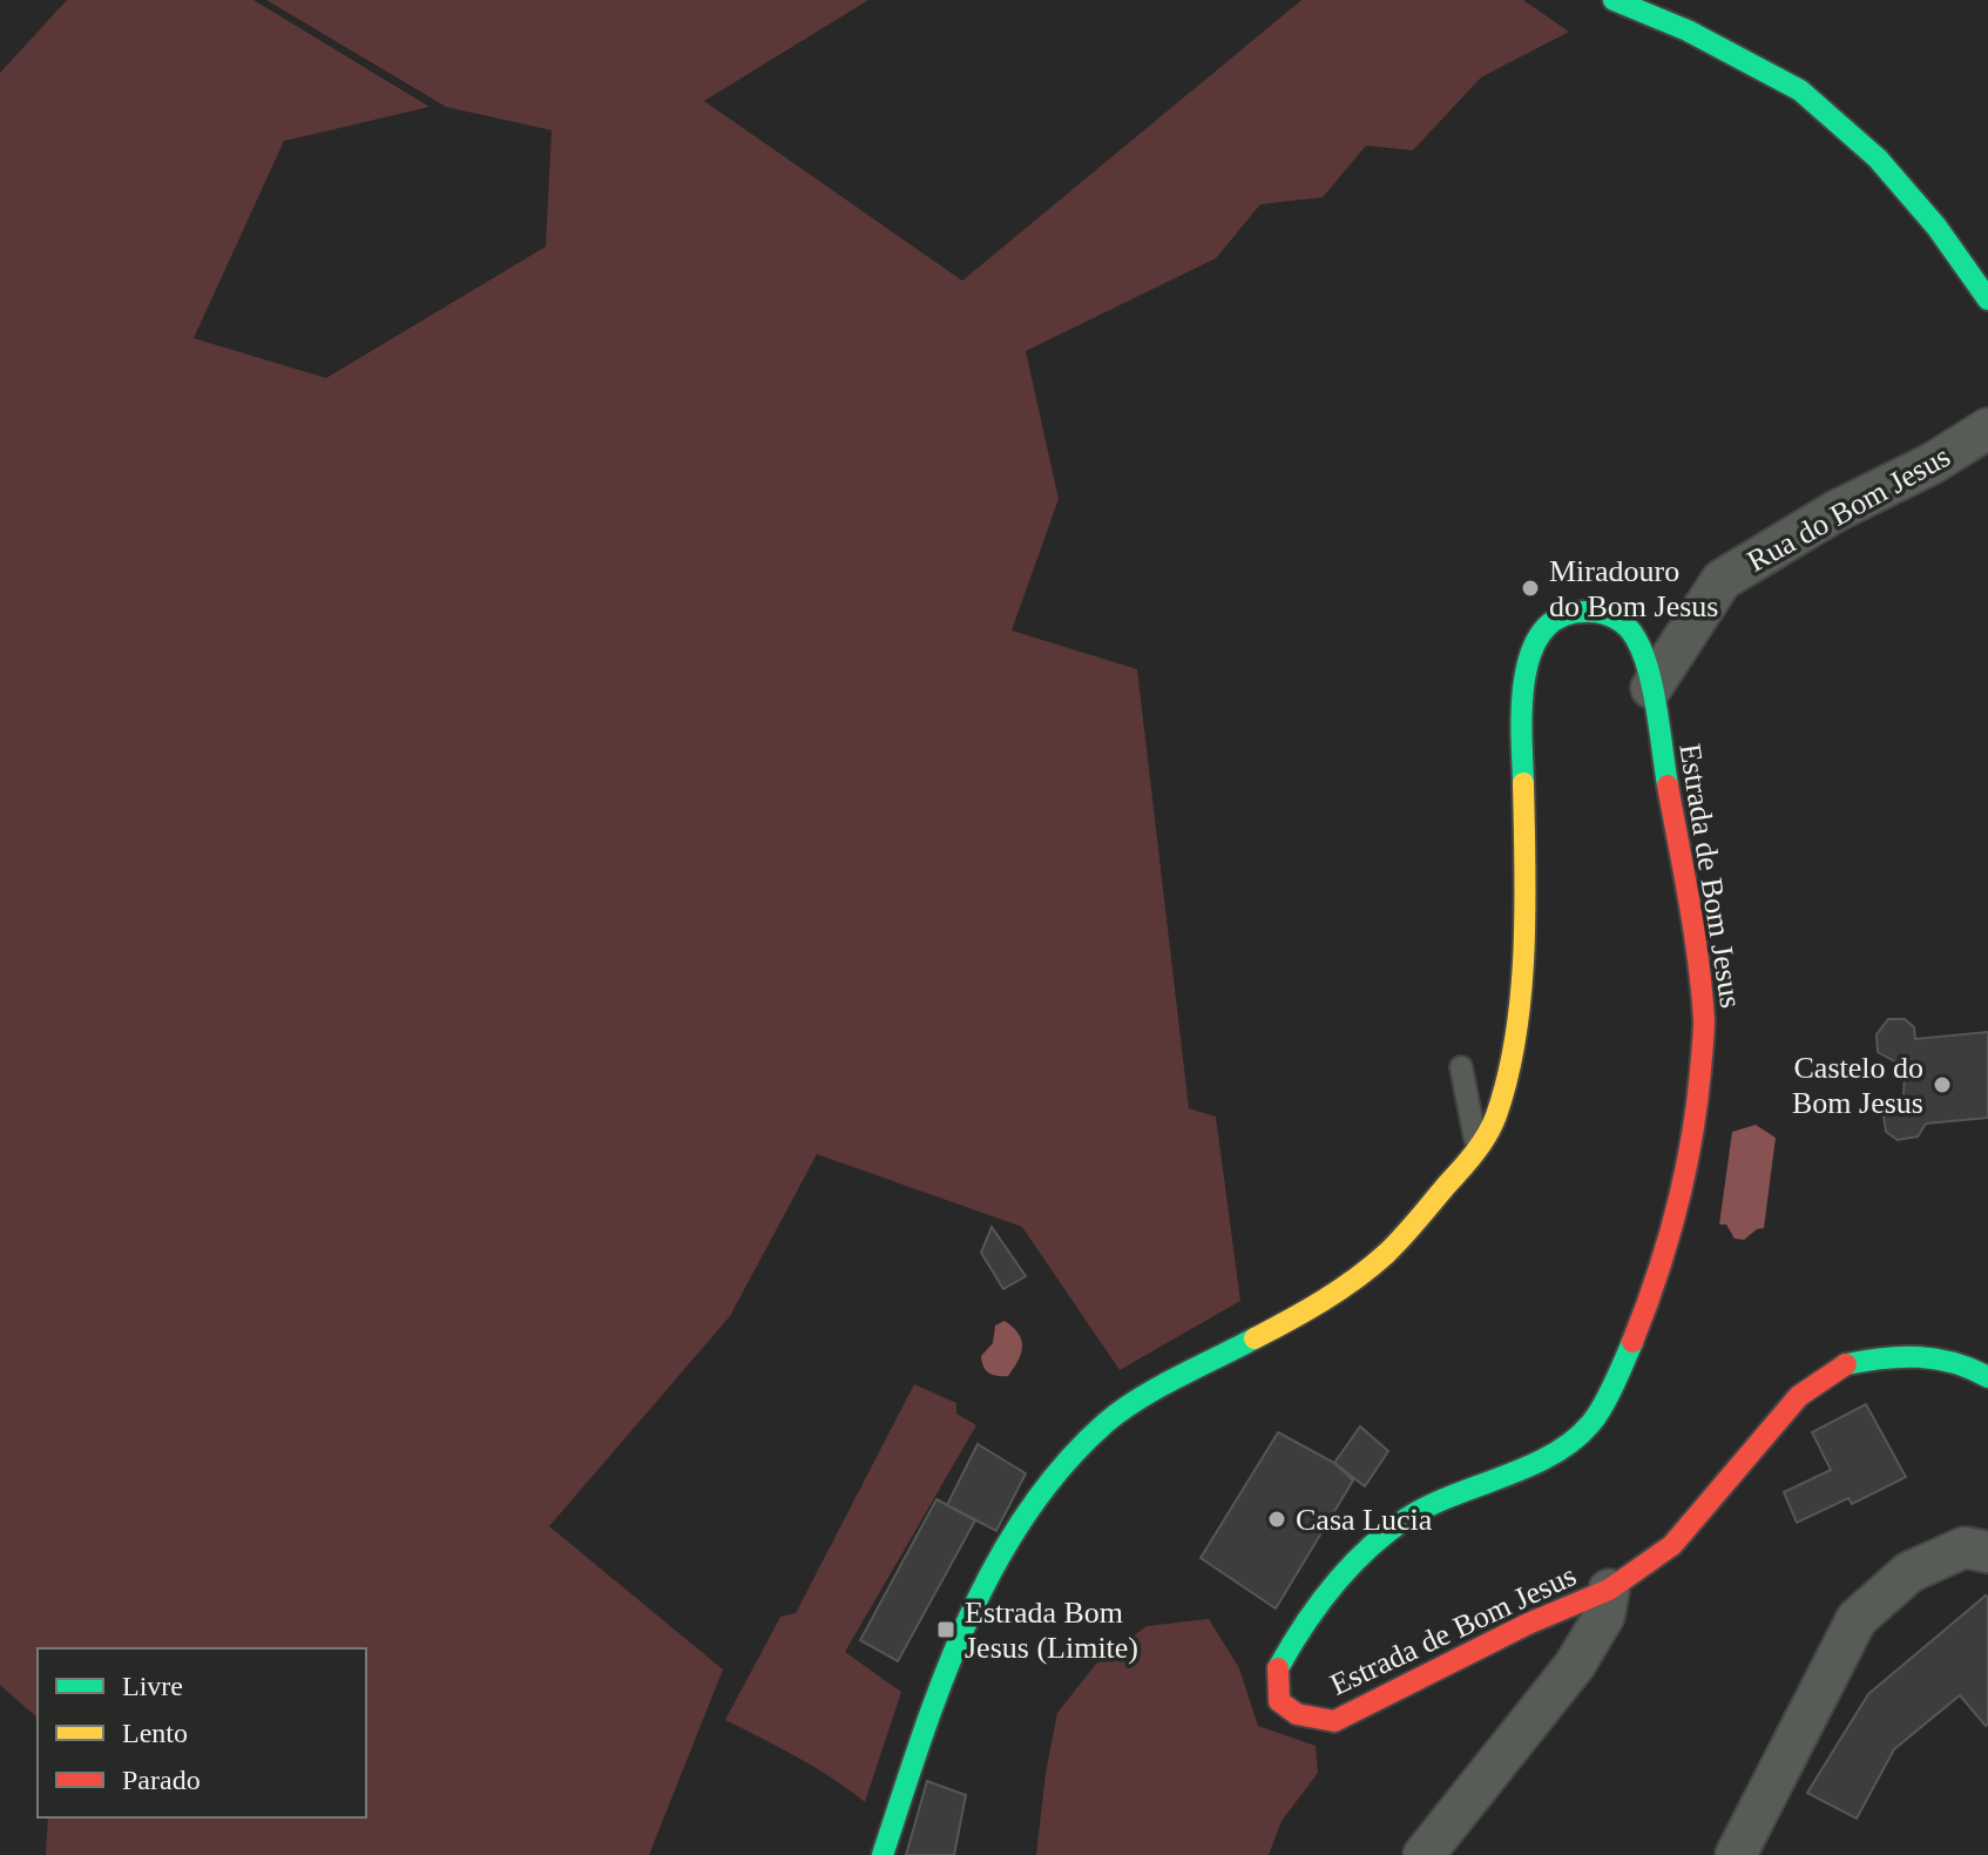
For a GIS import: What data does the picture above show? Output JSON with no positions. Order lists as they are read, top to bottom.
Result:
{
  "streets": {
    "main road": ["Estrada de Bom Jesus"],
    "street": ["Rua do Bom Jesus"]
  },
  "crossings": [
    ["Rua do Bom Jesus", "Estrada de Bom Jesus"]
  ],
  "places": {
    "other": ["Miradouro do Bom Jesus", "Castelo do Bom Jesus", "Casa Lucia"],
    "transit": ["Estrada Bom Jesus (Limite)"]
  },
  "legend": ["Livre", "Lento", "Parado"]
}
